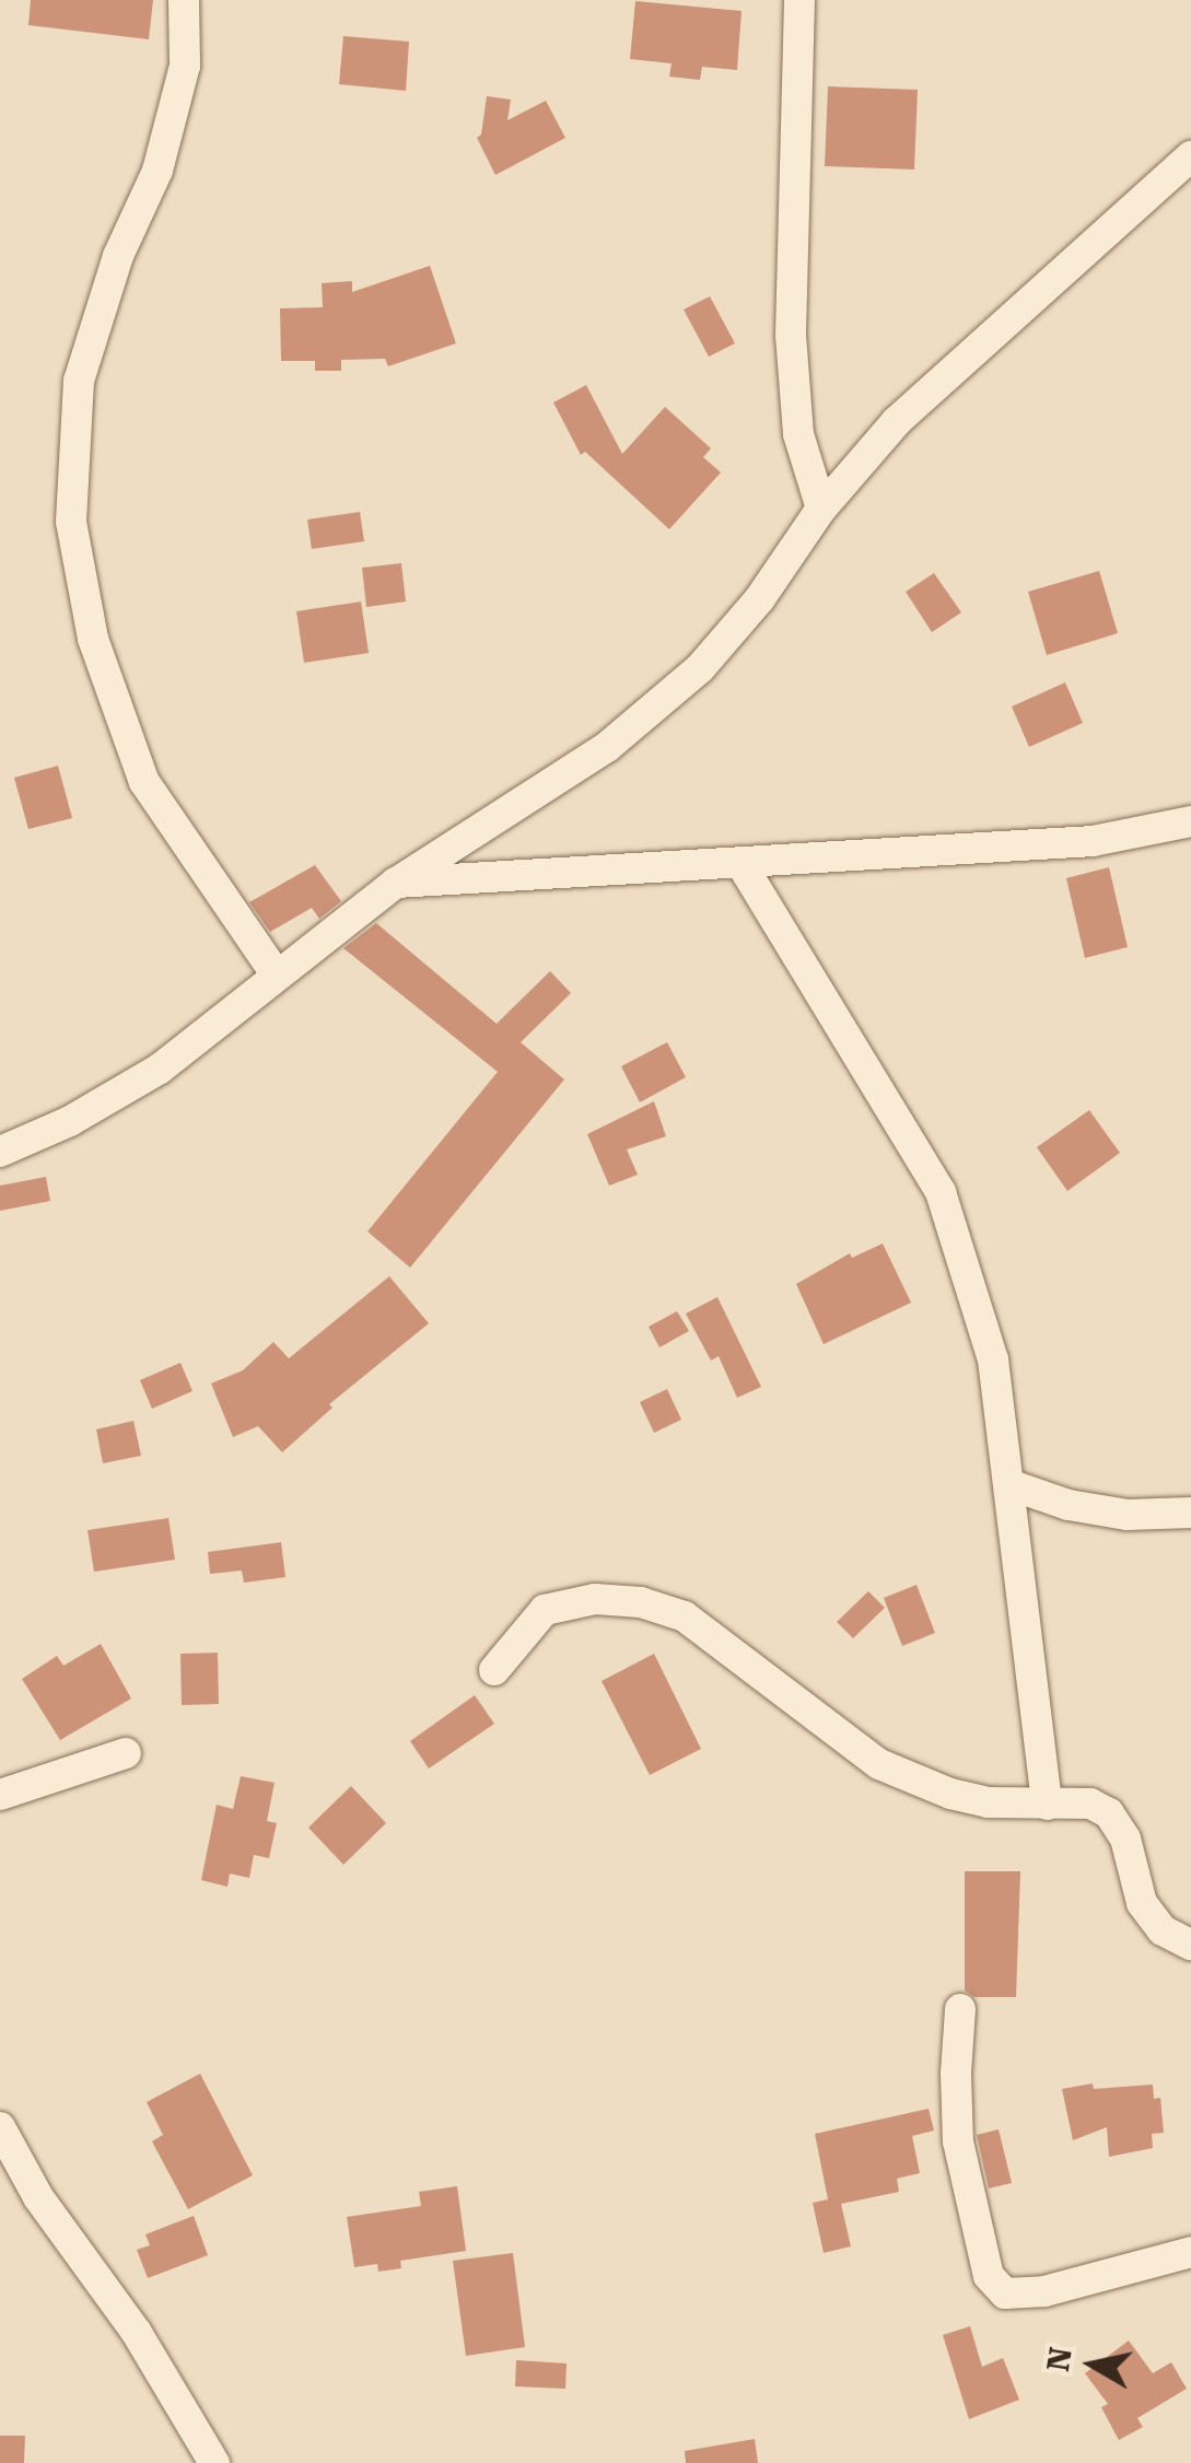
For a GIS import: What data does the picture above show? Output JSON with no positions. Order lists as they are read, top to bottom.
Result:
{
  "north": "left"
}
